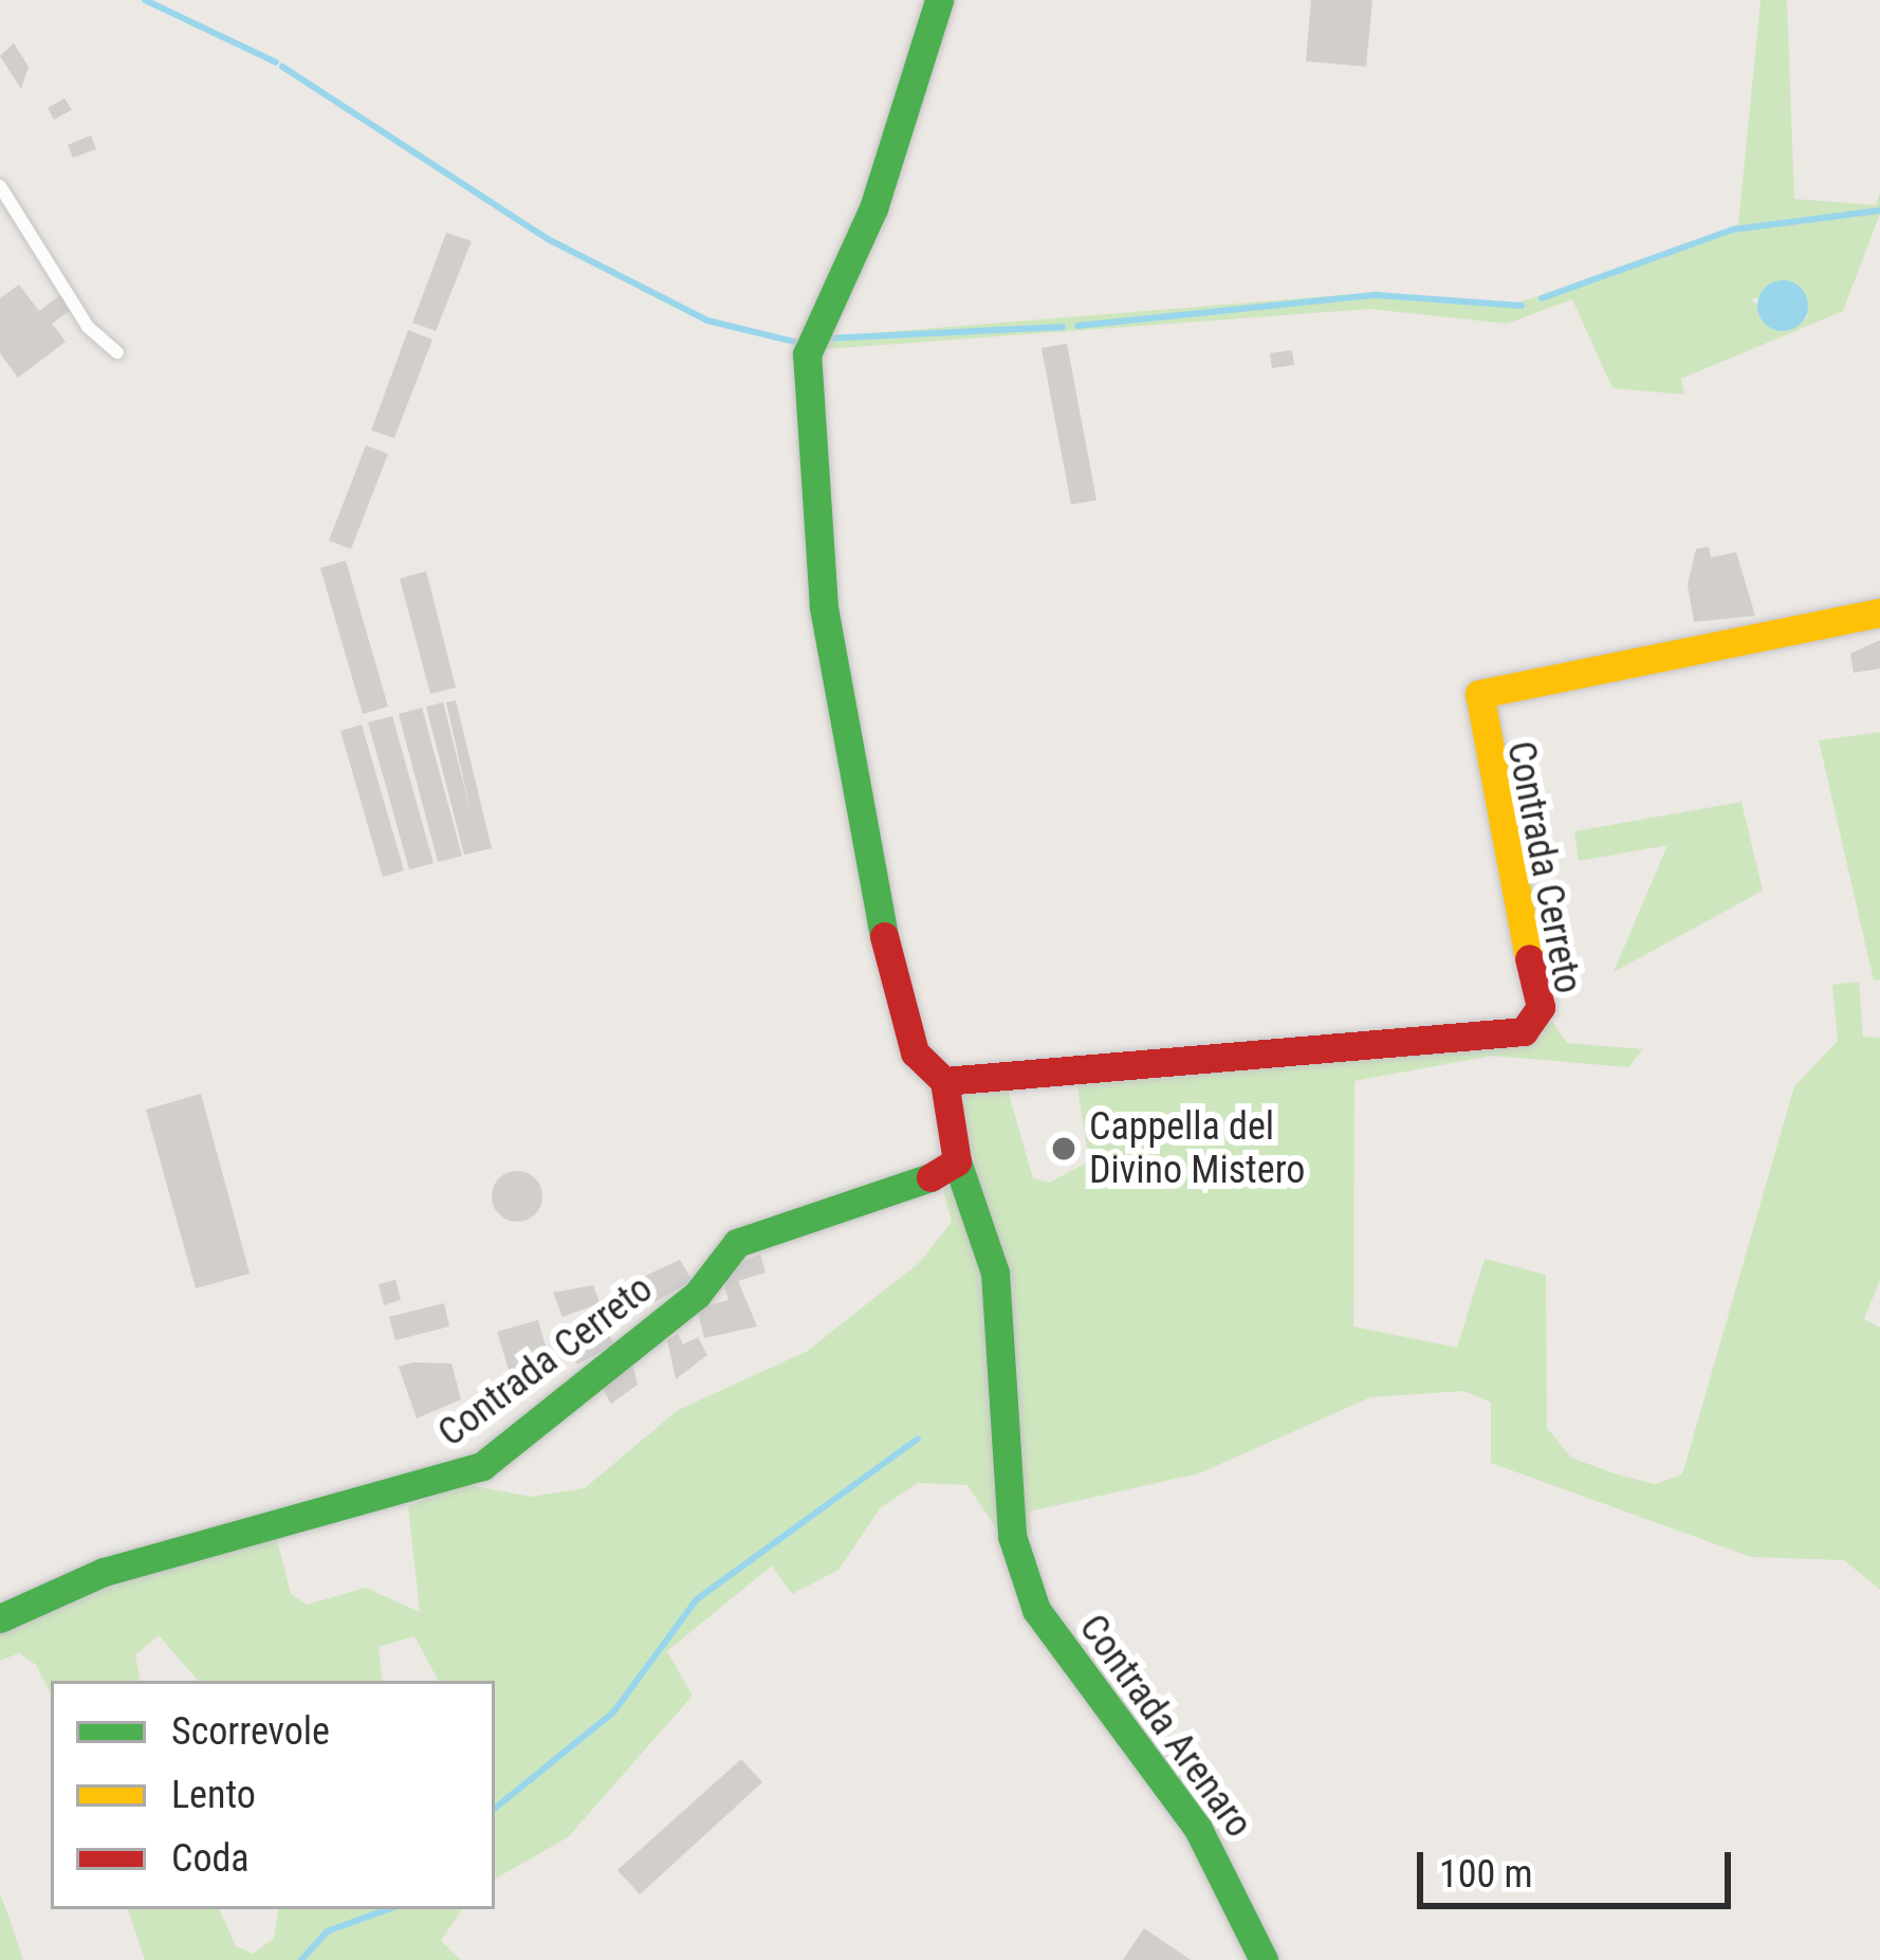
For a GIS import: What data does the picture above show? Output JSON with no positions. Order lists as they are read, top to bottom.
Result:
{
  "streets": {
    "street": ["Contrada Cerreto", "Contrada Arenaro"]
  },
  "crossings": [
    ["Contrada Cerreto", "Contrada Arenaro"]
  ],
  "places": ["Cappella del Divino Mistero"],
  "legend": ["Scorrevole", "Lento", "Coda"],
  "scale_bar": "100 m"
}
